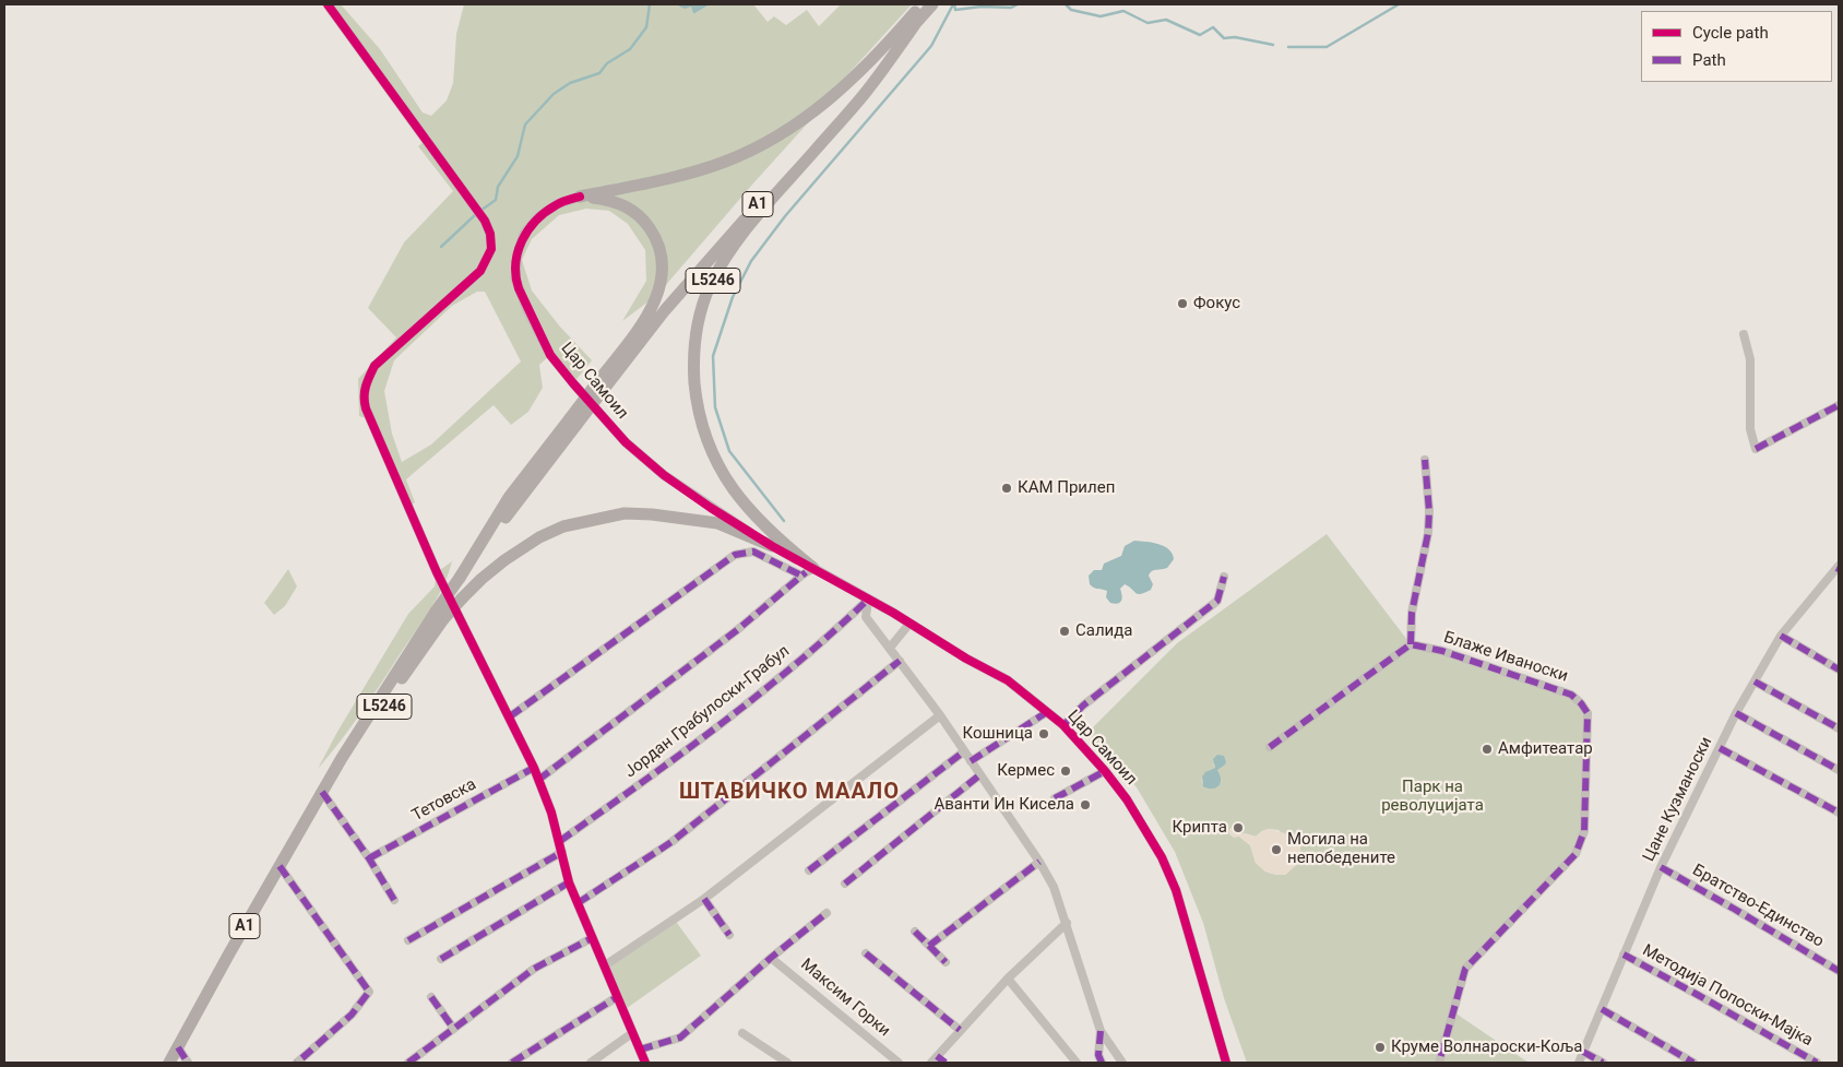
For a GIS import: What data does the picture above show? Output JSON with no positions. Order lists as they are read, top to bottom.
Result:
{
  "streets": {
    "main road": ["A1", "L5246"],
    "street": [
      "Цар Самоил",
      "Блаже Иваноски",
      "Јордан Грабулоски-Грабул",
      "Цане Кузманоски",
      "Тетовска",
      "Братство-Единство",
      "Методија Попоски-Мајка",
      "Максим Горки"
    ]
  },
  "crossings": [
    ["A1", "L5246"],
    ["L5246", "Цар Самоил"],
    ["Цар Самоил", "Јордан Грабулоски-Грабул"],
    ["Цане Кузманоски", "Братство-Единство"],
    ["Цане Кузманоски", "Методија Попоски-Мајка"]
  ],
  "districts": ["ШТАВИЧКО МААЛО"],
  "parks": ["Парк на револуцијата"],
  "places": [
    "Фокус",
    "КАМ Прилеп",
    "Салида",
    "Кошница",
    "Амфитеатар",
    "Кермес",
    "Аванти Ин Кисела",
    "Крипта",
    "Могила на непобедените",
    "Круме Волнароски-Коља"
  ],
  "legend": ["Cycle path", "Path"]
}
